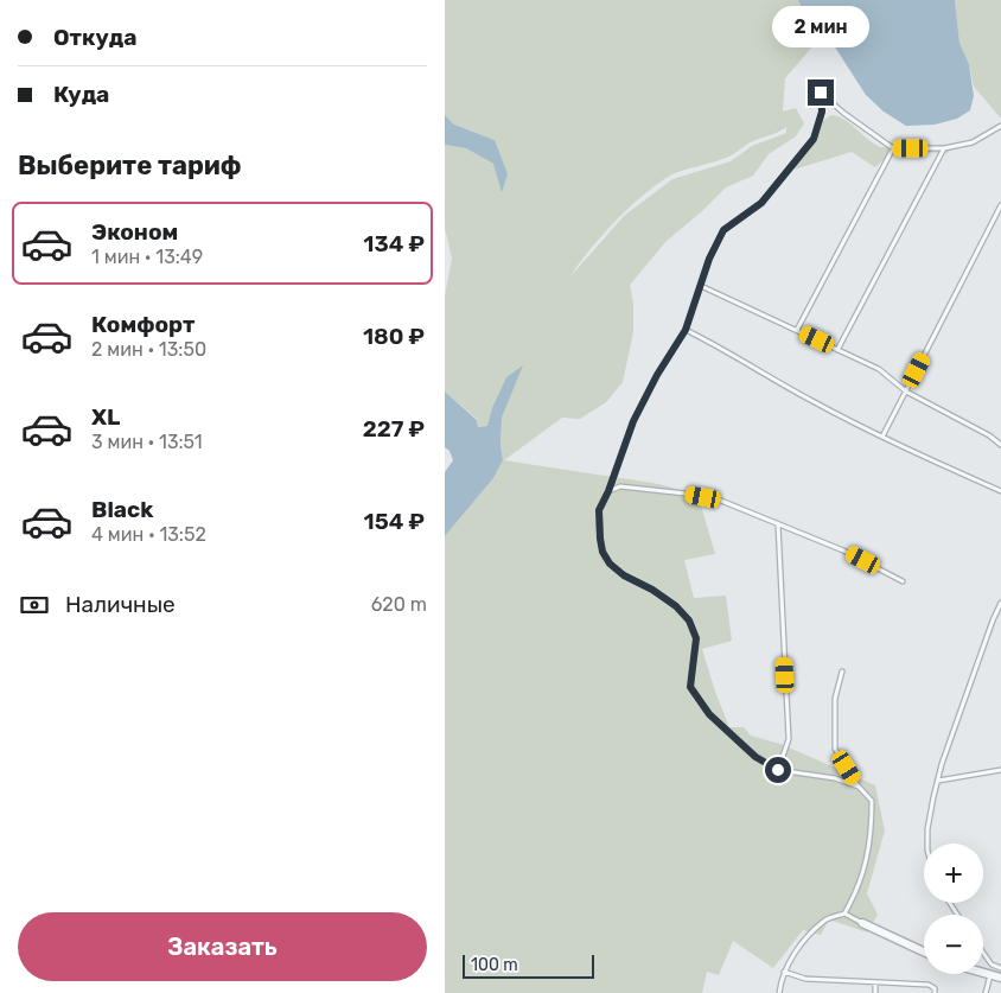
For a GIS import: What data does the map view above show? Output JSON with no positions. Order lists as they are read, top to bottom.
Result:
{
  "scale_bar": "100 m",
  "page": {
    "banner": ["Откуда", "Куда"],
    "bubble": "2 мин",
    "heading": "Выберите тариф",
    "list": [
      {
        "name": "Эконом",
        "note": "1 мин · 13:49",
        "value": "134 ₽"
      },
      {
        "name": "Комфорт",
        "note": "2 мин · 13:50",
        "value": "180 ₽"
      },
      {
        "name": "XL",
        "note": "3 мин · 13:51",
        "value": "227 ₽"
      },
      {
        "name": "Black",
        "note": "4 мин · 13:52",
        "value": "154 ₽"
      }
    ],
    "pay": ["Наличные", "620 m"],
    "map_buttons": ["+", "−"],
    "buttons": "Заказать",
    "scale": "100 m"
  }
}
